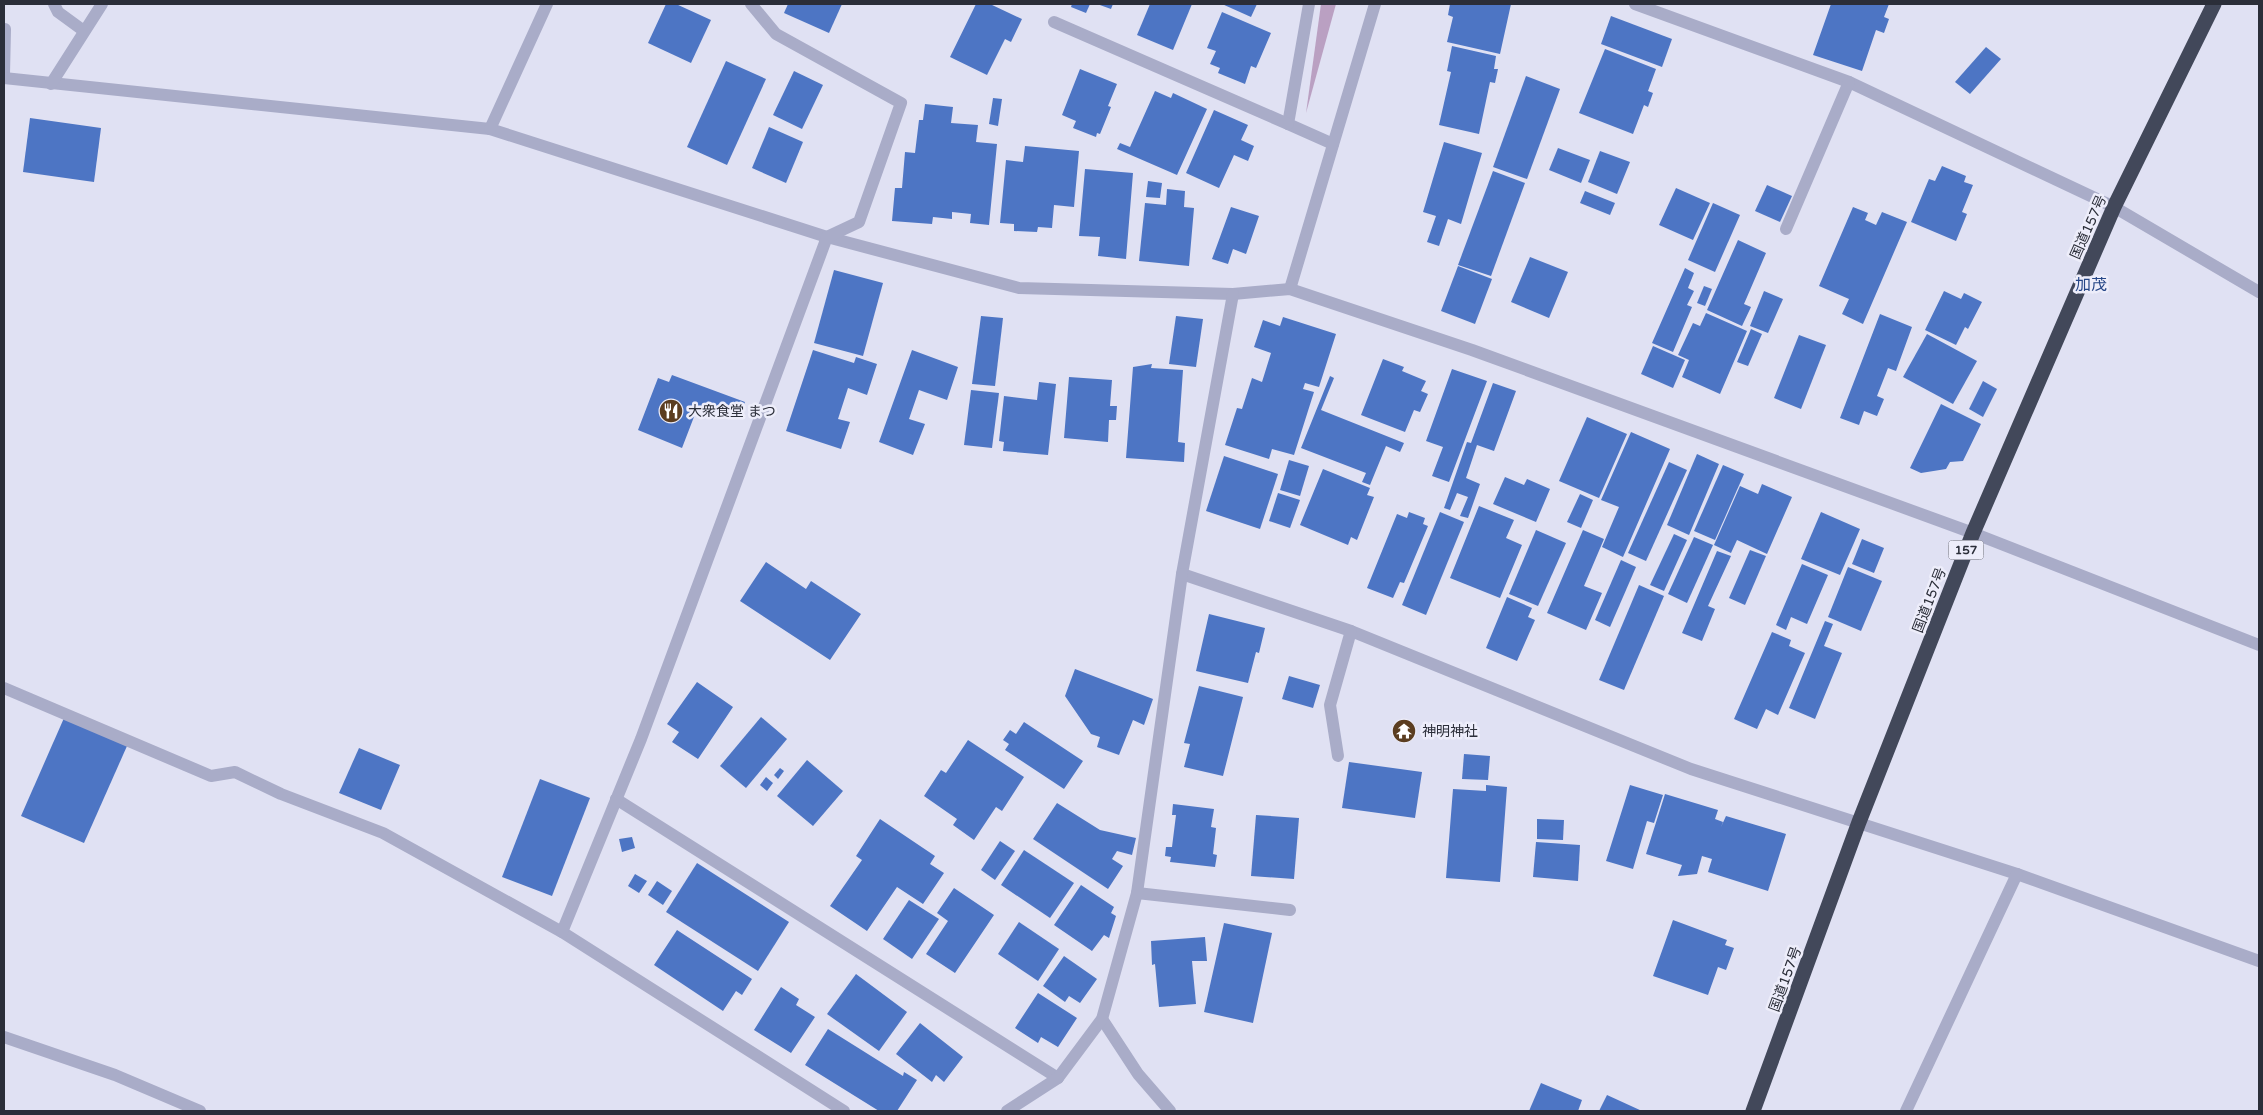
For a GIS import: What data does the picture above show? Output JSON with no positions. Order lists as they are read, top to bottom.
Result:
{
  "streets": {
    "highway": ["国道157号", "157"]
  },
  "districts": ["加茂"],
  "places": {
    "restaurant": ["大衆食堂 まつ"],
    "temple": ["神明神社"]
  }
}
